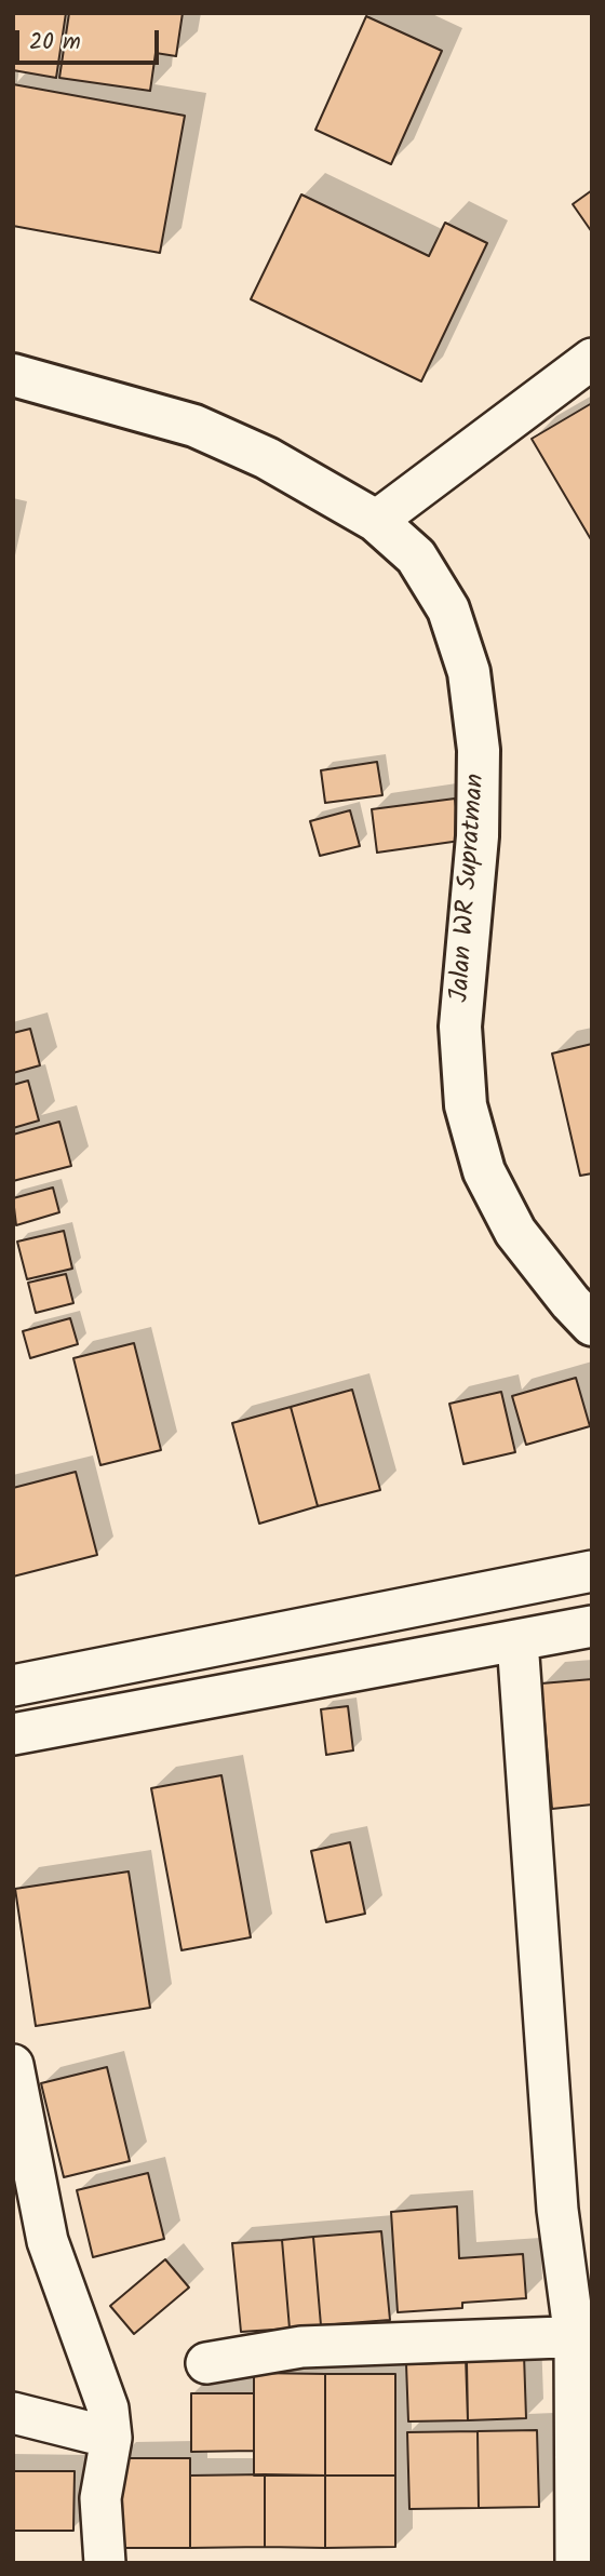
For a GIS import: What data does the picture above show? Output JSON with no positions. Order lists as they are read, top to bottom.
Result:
{
  "streets": {
    "highway": ["Jalan WR Supratman"]
  },
  "scale_bar": "20 m"
}
